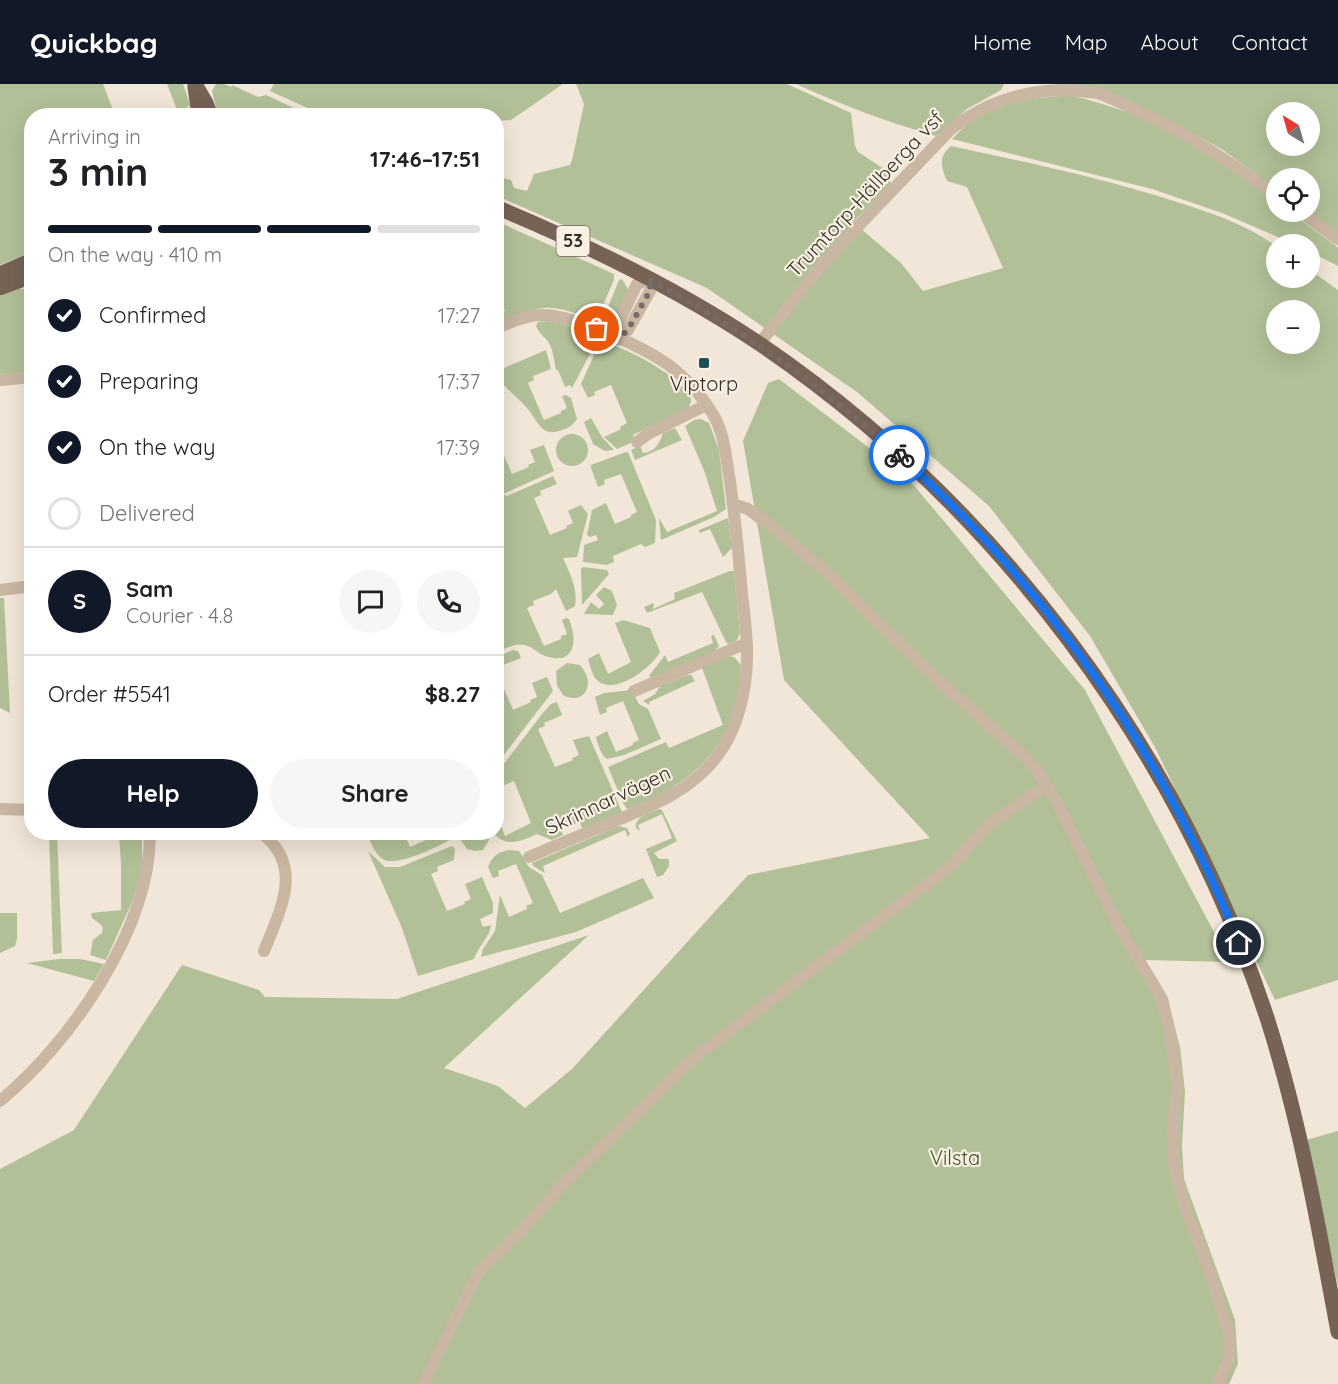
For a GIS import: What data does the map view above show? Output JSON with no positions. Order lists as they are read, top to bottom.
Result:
{
  "streets": {
    "main road": ["53"],
    "street": ["Trumtorp-Hällberga vsf", "Skrinnarvägen"]
  },
  "crossings": [
    ["Trumtorp-Hällberga vsf", "53"]
  ],
  "parks": ["Vilsta"],
  "places": {
    "transit": ["Viptorp"]
  },
  "north": "top left",
  "page": {
    "header": "Quickbag",
    "nav": [
      "Home",
      "Map",
      "About",
      "Contact"
    ],
    "map_buttons": ["+", "−"],
    "heading": ["3 min", "Arriving in", "17:46–17:51"],
    "panel": [
      "Sam",
      "Courier · 4.8",
      "Order #5541",
      "$8.27"
    ],
    "bar": "On the way · 410 m",
    "list": [
      ["Confirmed", "17:27"],
      ["Preparing", "17:37"],
      ["On the way", "17:39"],
      "Delivered"
    ],
    "round": "S",
    "buttons": ["Help", "Share"]
  }
}
